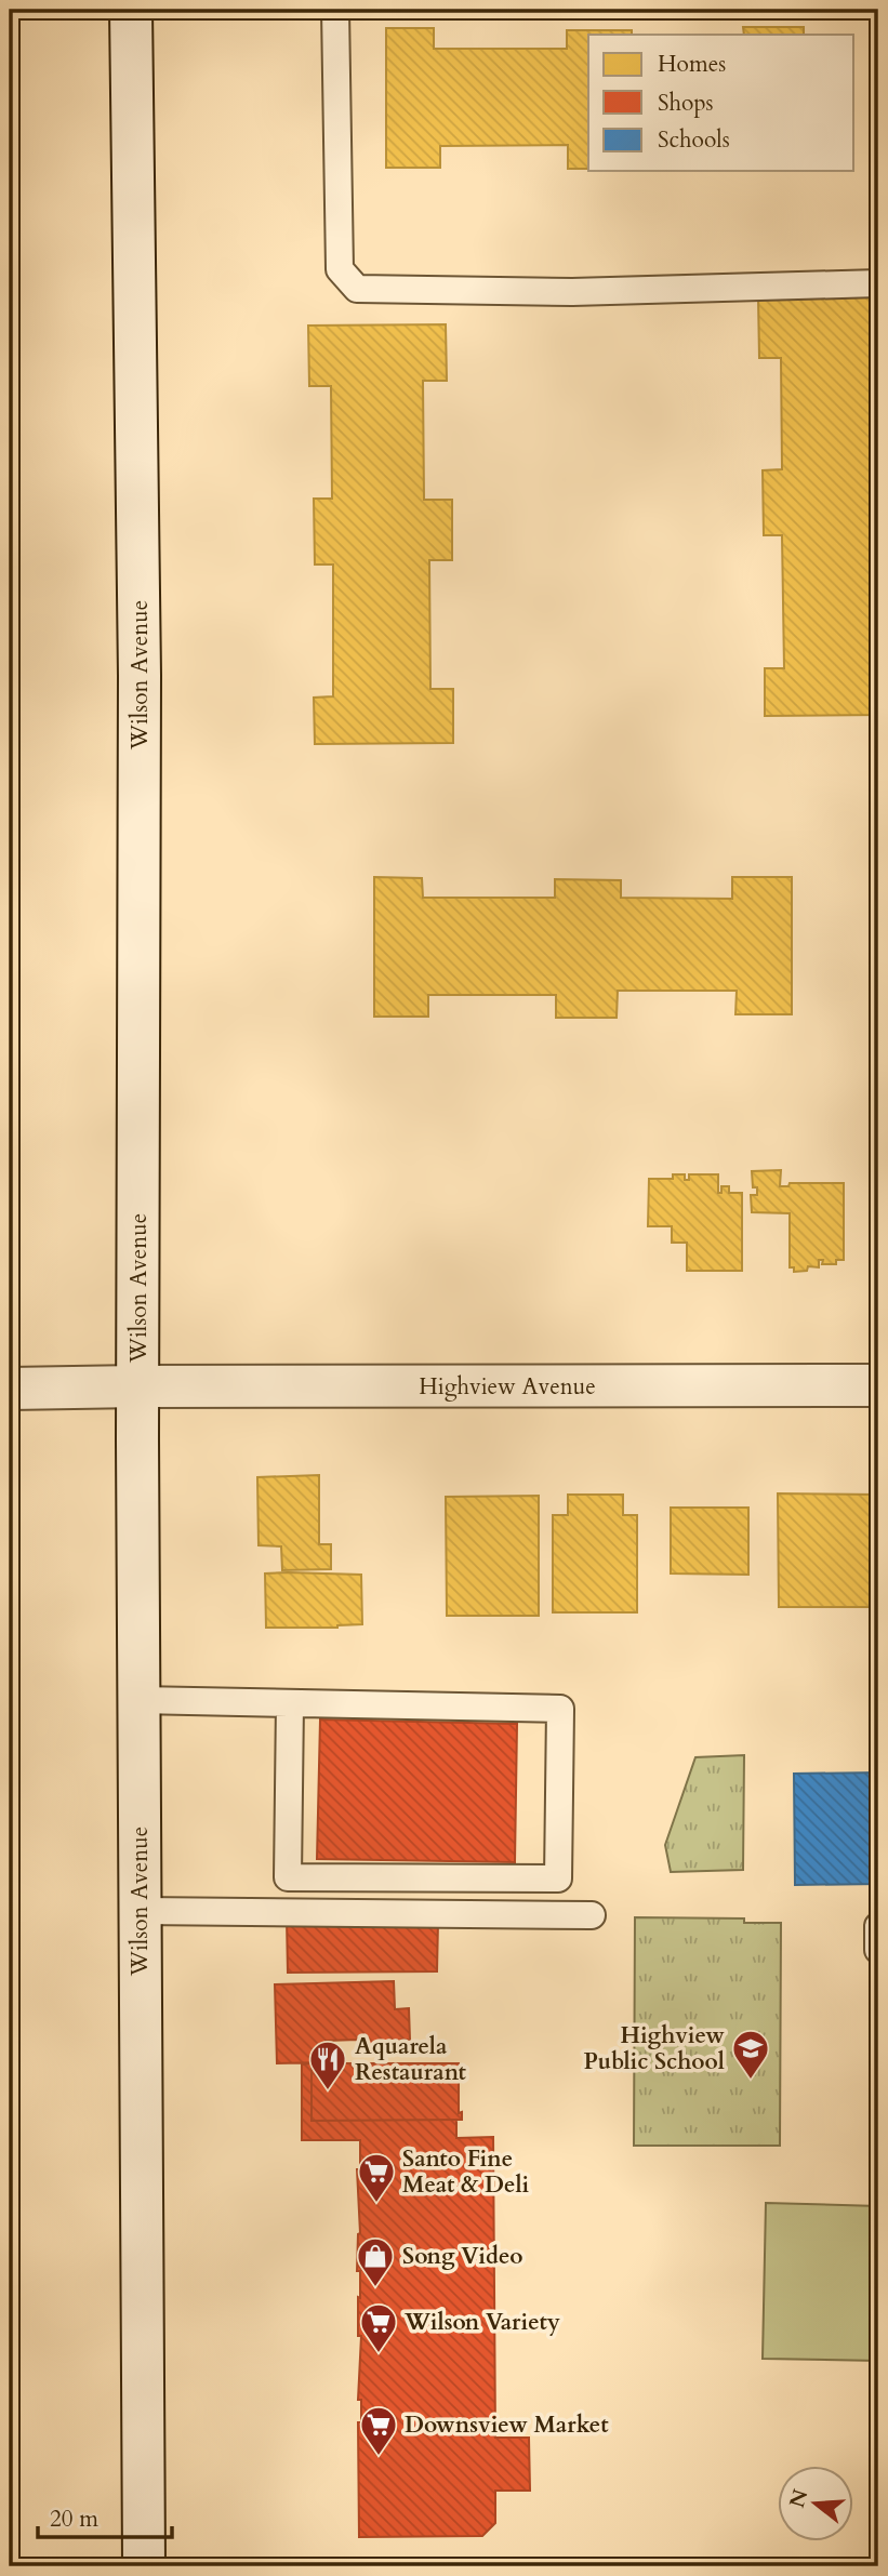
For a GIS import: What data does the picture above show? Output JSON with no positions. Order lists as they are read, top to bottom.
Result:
{
  "streets": {
    "main road": ["Wilson Avenue", "Highview Avenue"]
  },
  "crossings": [
    ["Wilson Avenue", "Highview Avenue"]
  ],
  "places": {
    "school or university": ["Highview Public School"],
    "restaurant": ["Aquarela Restaurant"],
    "supermarket": ["Santo Fine Meat & Deli", "Wilson Variety", "Downsview Market"],
    "shop": ["Song Video"]
  },
  "legend": ["Homes", "Shops", "Schools"],
  "scale_bar": "20 m",
  "north": "left"
}
